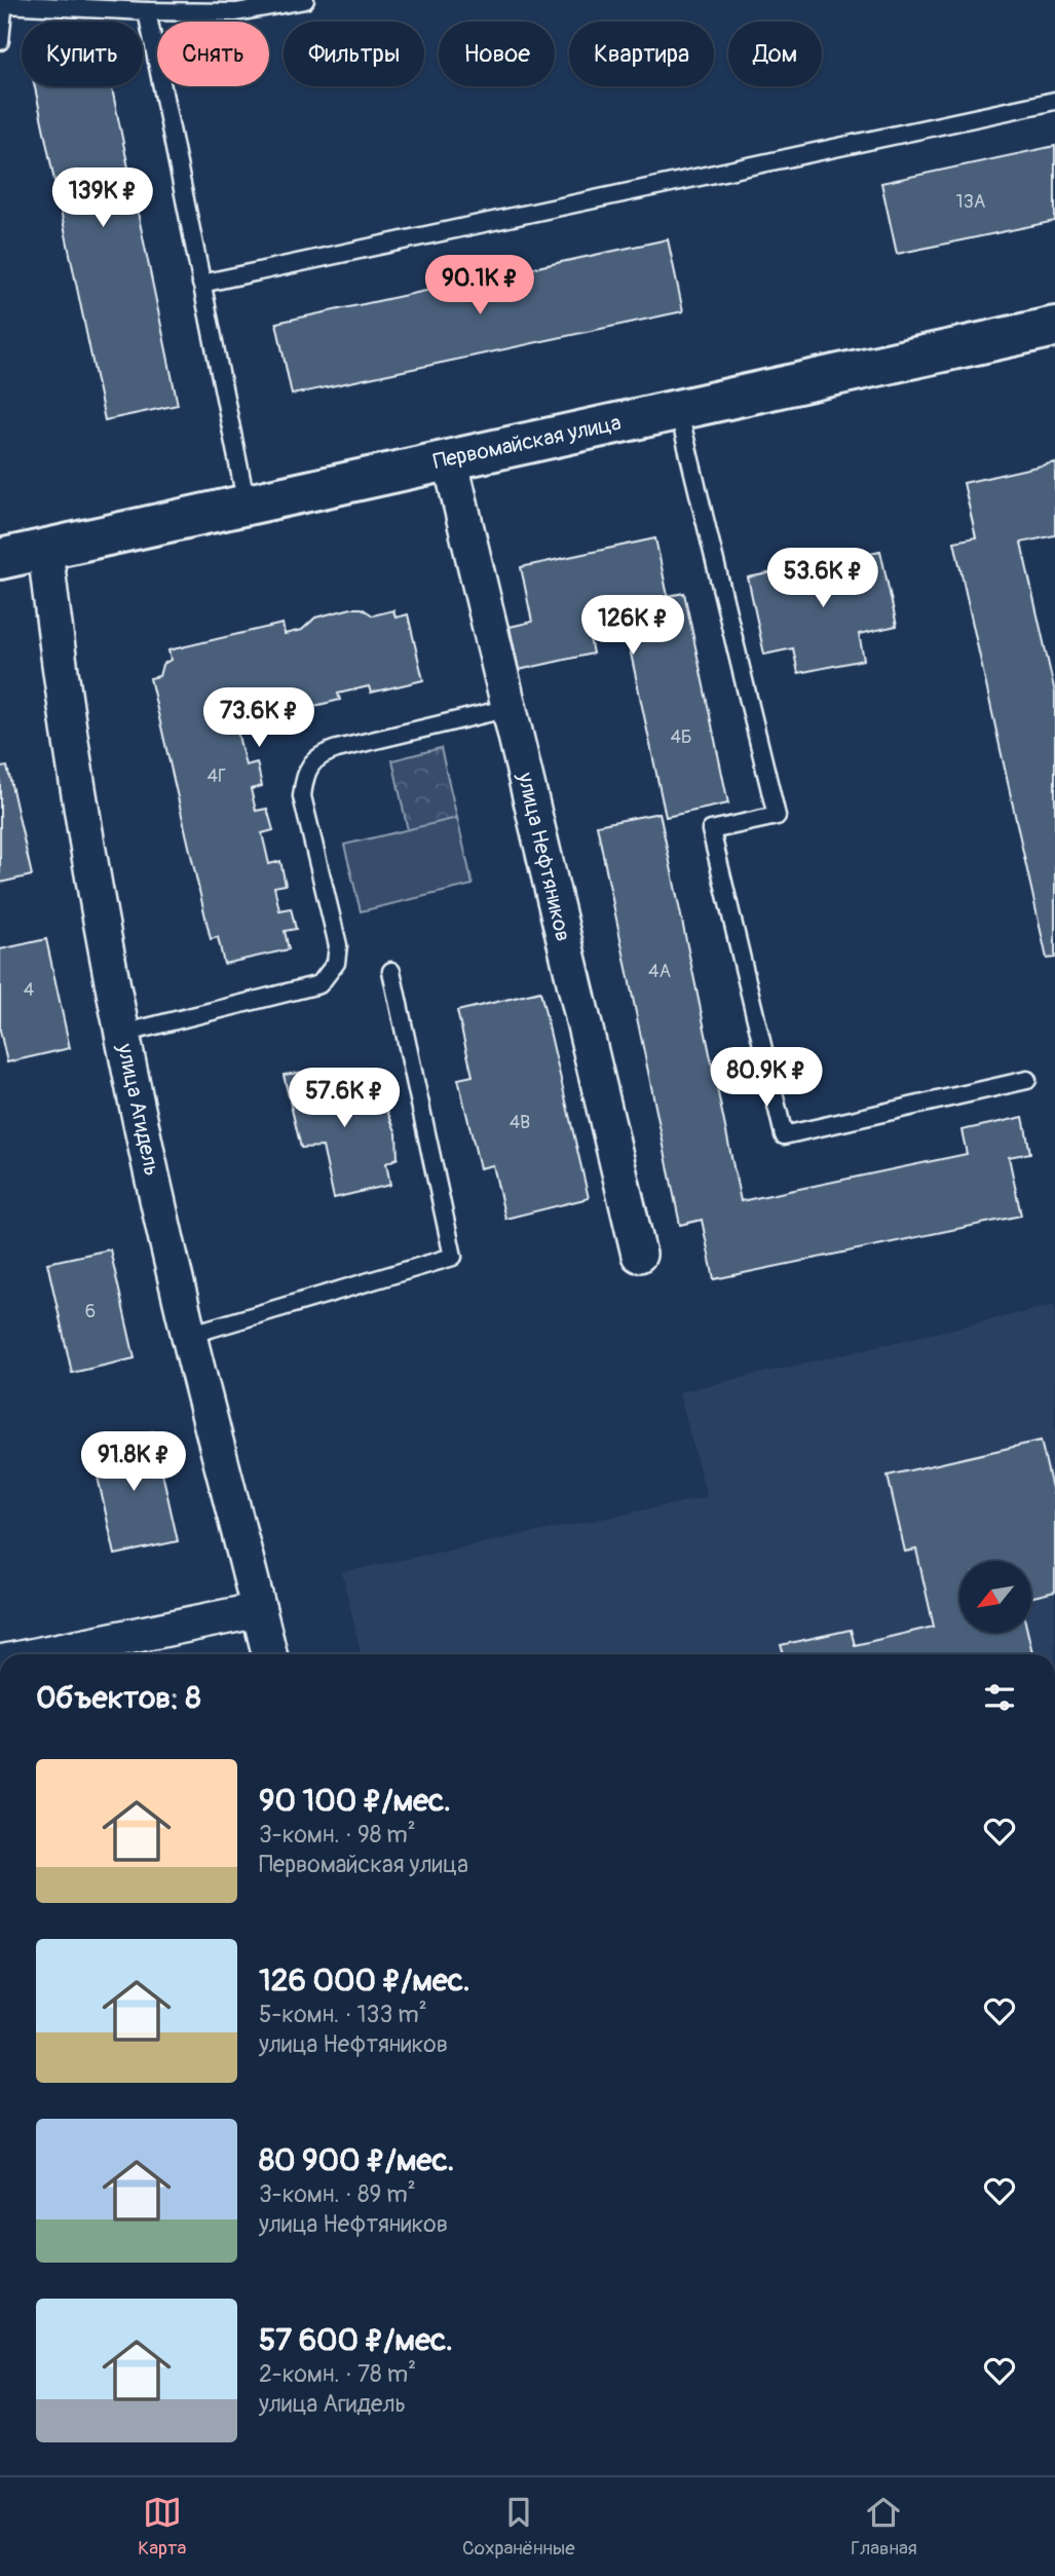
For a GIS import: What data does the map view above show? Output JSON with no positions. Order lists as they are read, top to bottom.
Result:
{
  "streets": {
    "street": ["Первомайская улица", "улица Нефтяников", "улица Агидель"]
  },
  "crossings": [
    ["Первомайская улица", "улица Нефтяников"],
    ["Первомайская улица", "улица Агидель"]
  ],
  "house_numbers": [
    "13А",
    "4Б",
    "4Г",
    "4А",
    "4",
    "4В",
    "6"
  ],
  "north": "bottom left",
  "page": {
    "chip": [
      "Купить",
      "Снять",
      "Фильтры",
      "Новое",
      "Квартира",
      "Дом"
    ],
    "price": [
      "139K ₽",
      "90.1K ₽",
      "53.6K ₽",
      "126K ₽",
      "73.6K ₽",
      "80.9K ₽",
      "57.6K ₽",
      "91.8K ₽"
    ],
    "heading": "Объектов: 8",
    "list": [
      {
        "name": "90 100 ₽/мес.",
        "note": "3-комн. · 98 m² · Первомайская улица"
      },
      {
        "name": "126 000 ₽/мес.",
        "note": "5-комн. · 133 m² · улица Нефтяников"
      },
      {
        "name": "80 900 ₽/мес.",
        "note": "3-комн. · 89 m² · улица Нефтяников"
      },
      {
        "name": "57 600 ₽/мес.",
        "note": "2-комн. · 78 m² · улица Агидель"
      }
    ],
    "tabs": ["Карта", "Сохранённые", "Главная"]
  }
}
